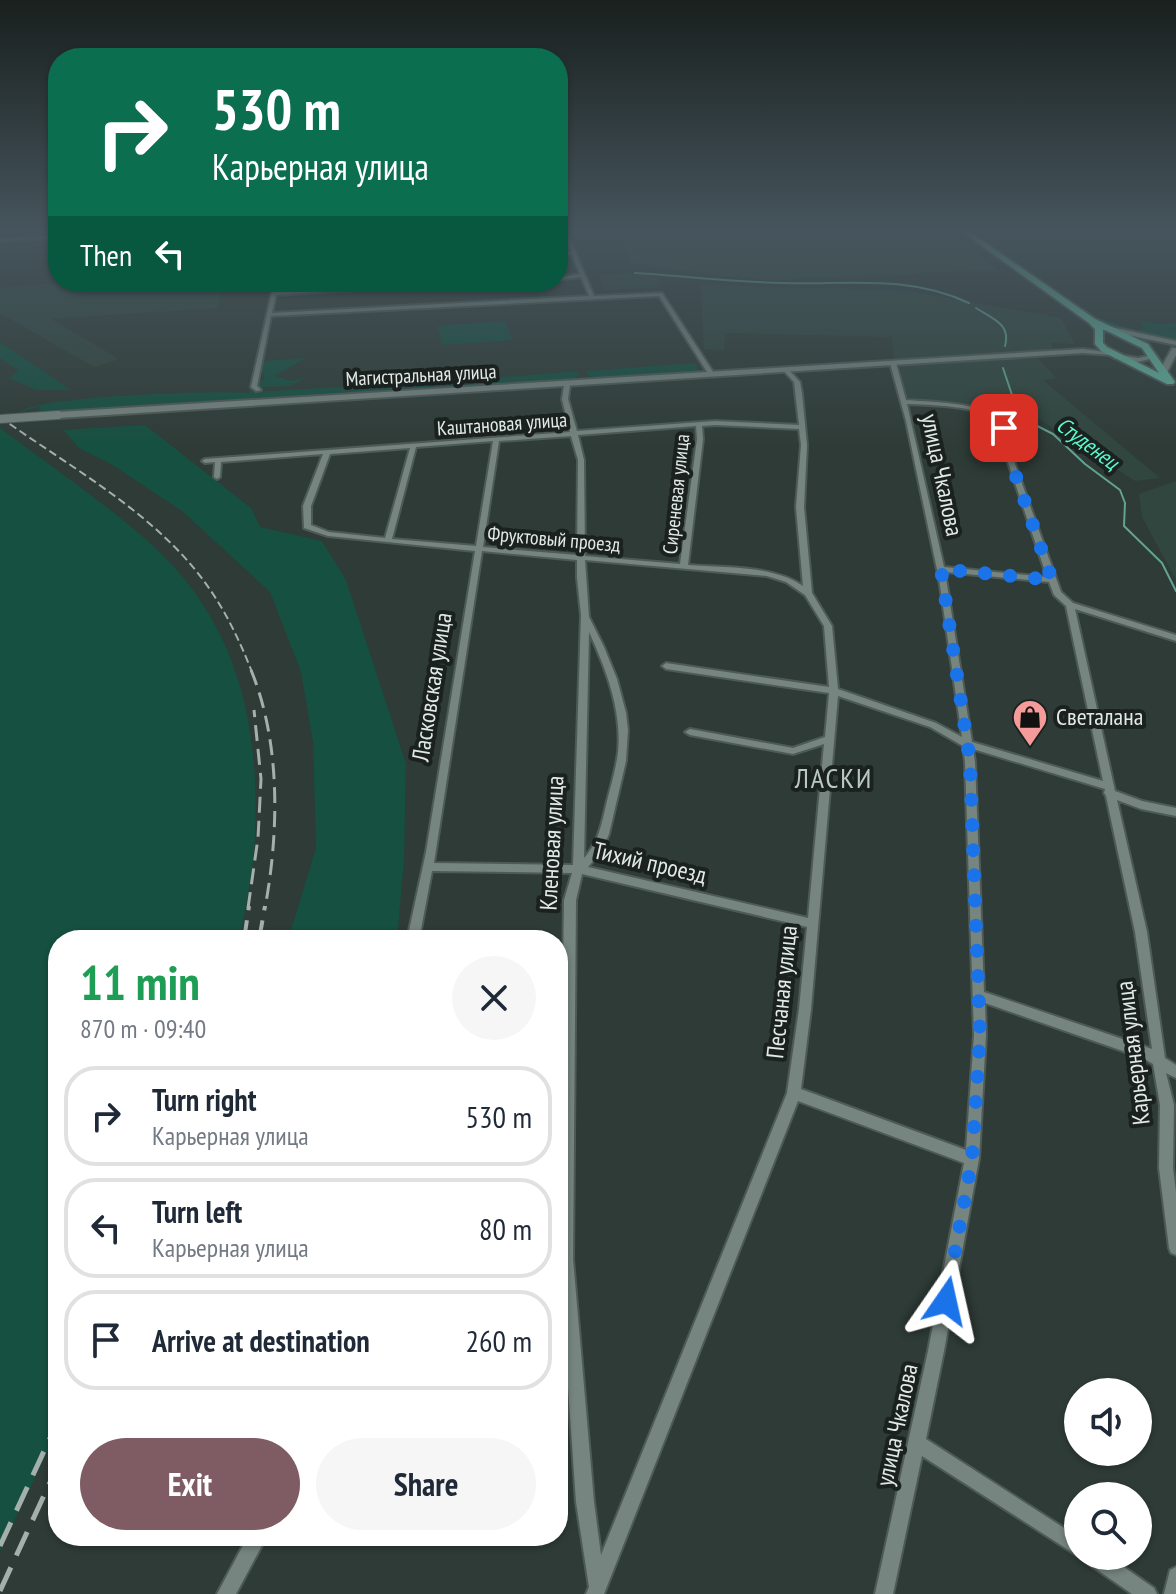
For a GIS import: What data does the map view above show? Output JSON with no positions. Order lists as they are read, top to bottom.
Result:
{
  "streets": {
    "main road": ["Магистральная улица"],
    "street": [
      "Каштановая улица",
      "улица Чкалова",
      "Сиреневая улица",
      "Фруктовый проезд",
      "Ласковская улица",
      "Кленовая улица",
      "Тихий проезд",
      "Песчаная улица",
      "Карьерная улица"
    ]
  },
  "crossings": [
    ["Магистральная улица", "улица Чкалова"],
    ["Магистральная улица", "Кленовая улица"],
    ["Магистральная улица", "Песчаная улица"],
    ["Каштановая улица", "Сиреневая улица"],
    ["Каштановая улица", "Фруктовый проезд"],
    ["Каштановая улица", "Ласковская улица"],
    ["Каштановая улица", "Кленовая улица"],
    ["Каштановая улица", "Песчаная улица"],
    ["улица Чкалова", "Карьерная улица"],
    ["Сиреневая улица", "Фруктовый проезд"],
    ["Фруктовый проезд", "Ласковская улица"],
    ["Фруктовый проезд", "Кленовая улица"],
    ["Фруктовый проезд", "Песчаная улица"],
    ["Ласковская улица", "Тихий проезд"],
    ["Кленовая улица", "Тихий проезд"],
    ["Кленовая улица", "Песчаная улица"],
    ["Тихий проезд", "Песчаная улица"]
  ],
  "districts": ["ЛАСКИ"],
  "water": ["Студенец"],
  "places": {
    "shop": ["Светалана"]
  },
  "page": {
    "turn": ["530 m", "Карьерная улица"],
    "then": "Then",
    "heading": ["11 min", "870 m · 09:40"],
    "list": [
      {
        "name": "Turn right",
        "note": "Карьерная улица",
        "value": "530 m"
      },
      {
        "name": "Turn left",
        "note": "Карьерная улица",
        "value": "80 m"
      },
      {
        "name": "Arrive at destination",
        "value": "260 m"
      }
    ],
    "buttons": ["Exit", "Share"]
  }
}
